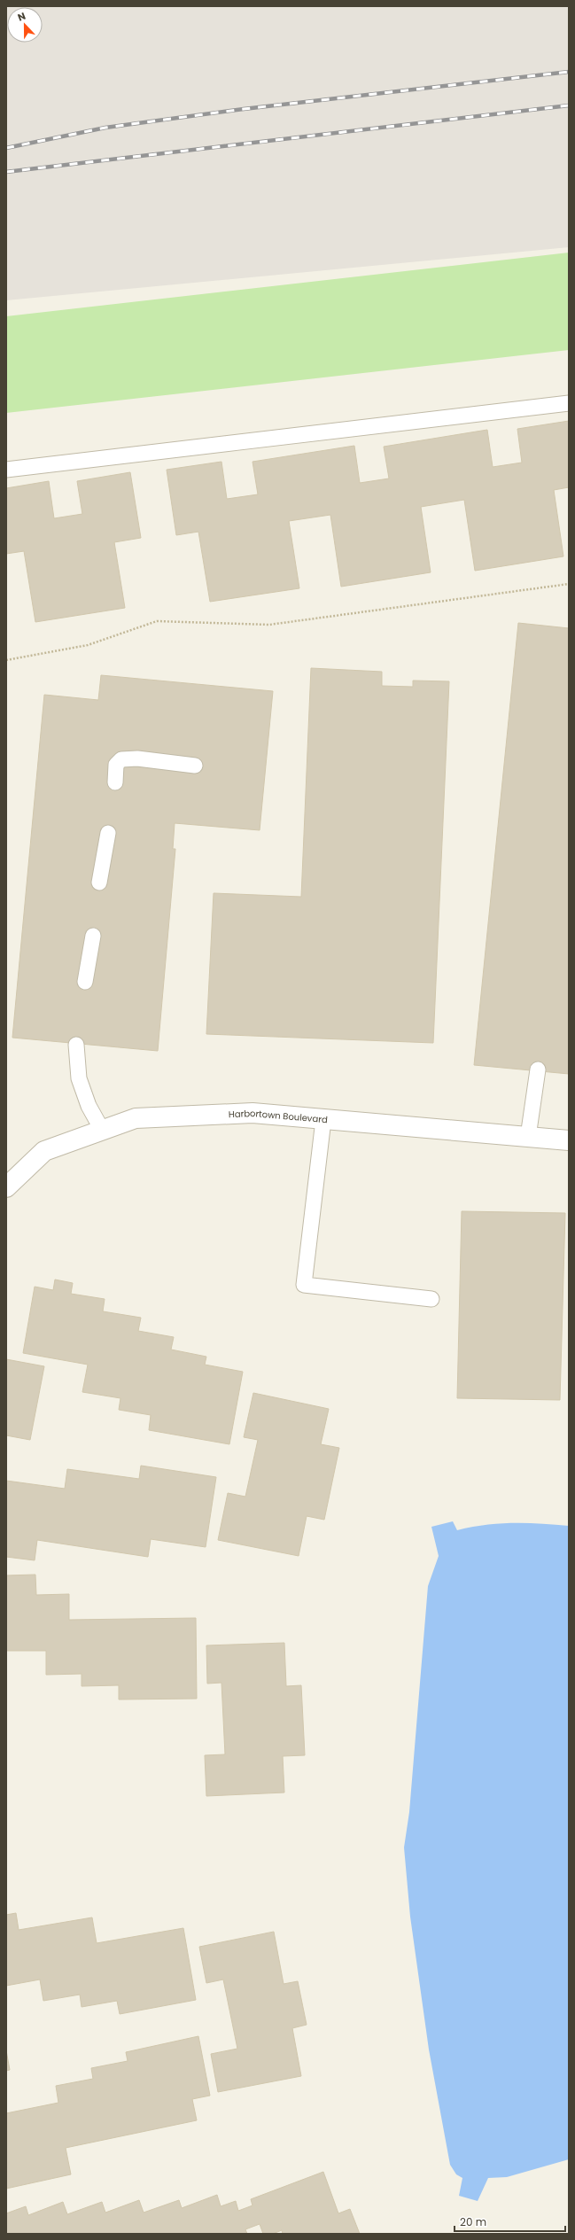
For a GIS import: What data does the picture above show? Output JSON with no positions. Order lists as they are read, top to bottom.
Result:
{
  "streets": {
    "street": ["Harbortown Boulevard"]
  },
  "scale_bar": "20 m",
  "north": "top"
}
